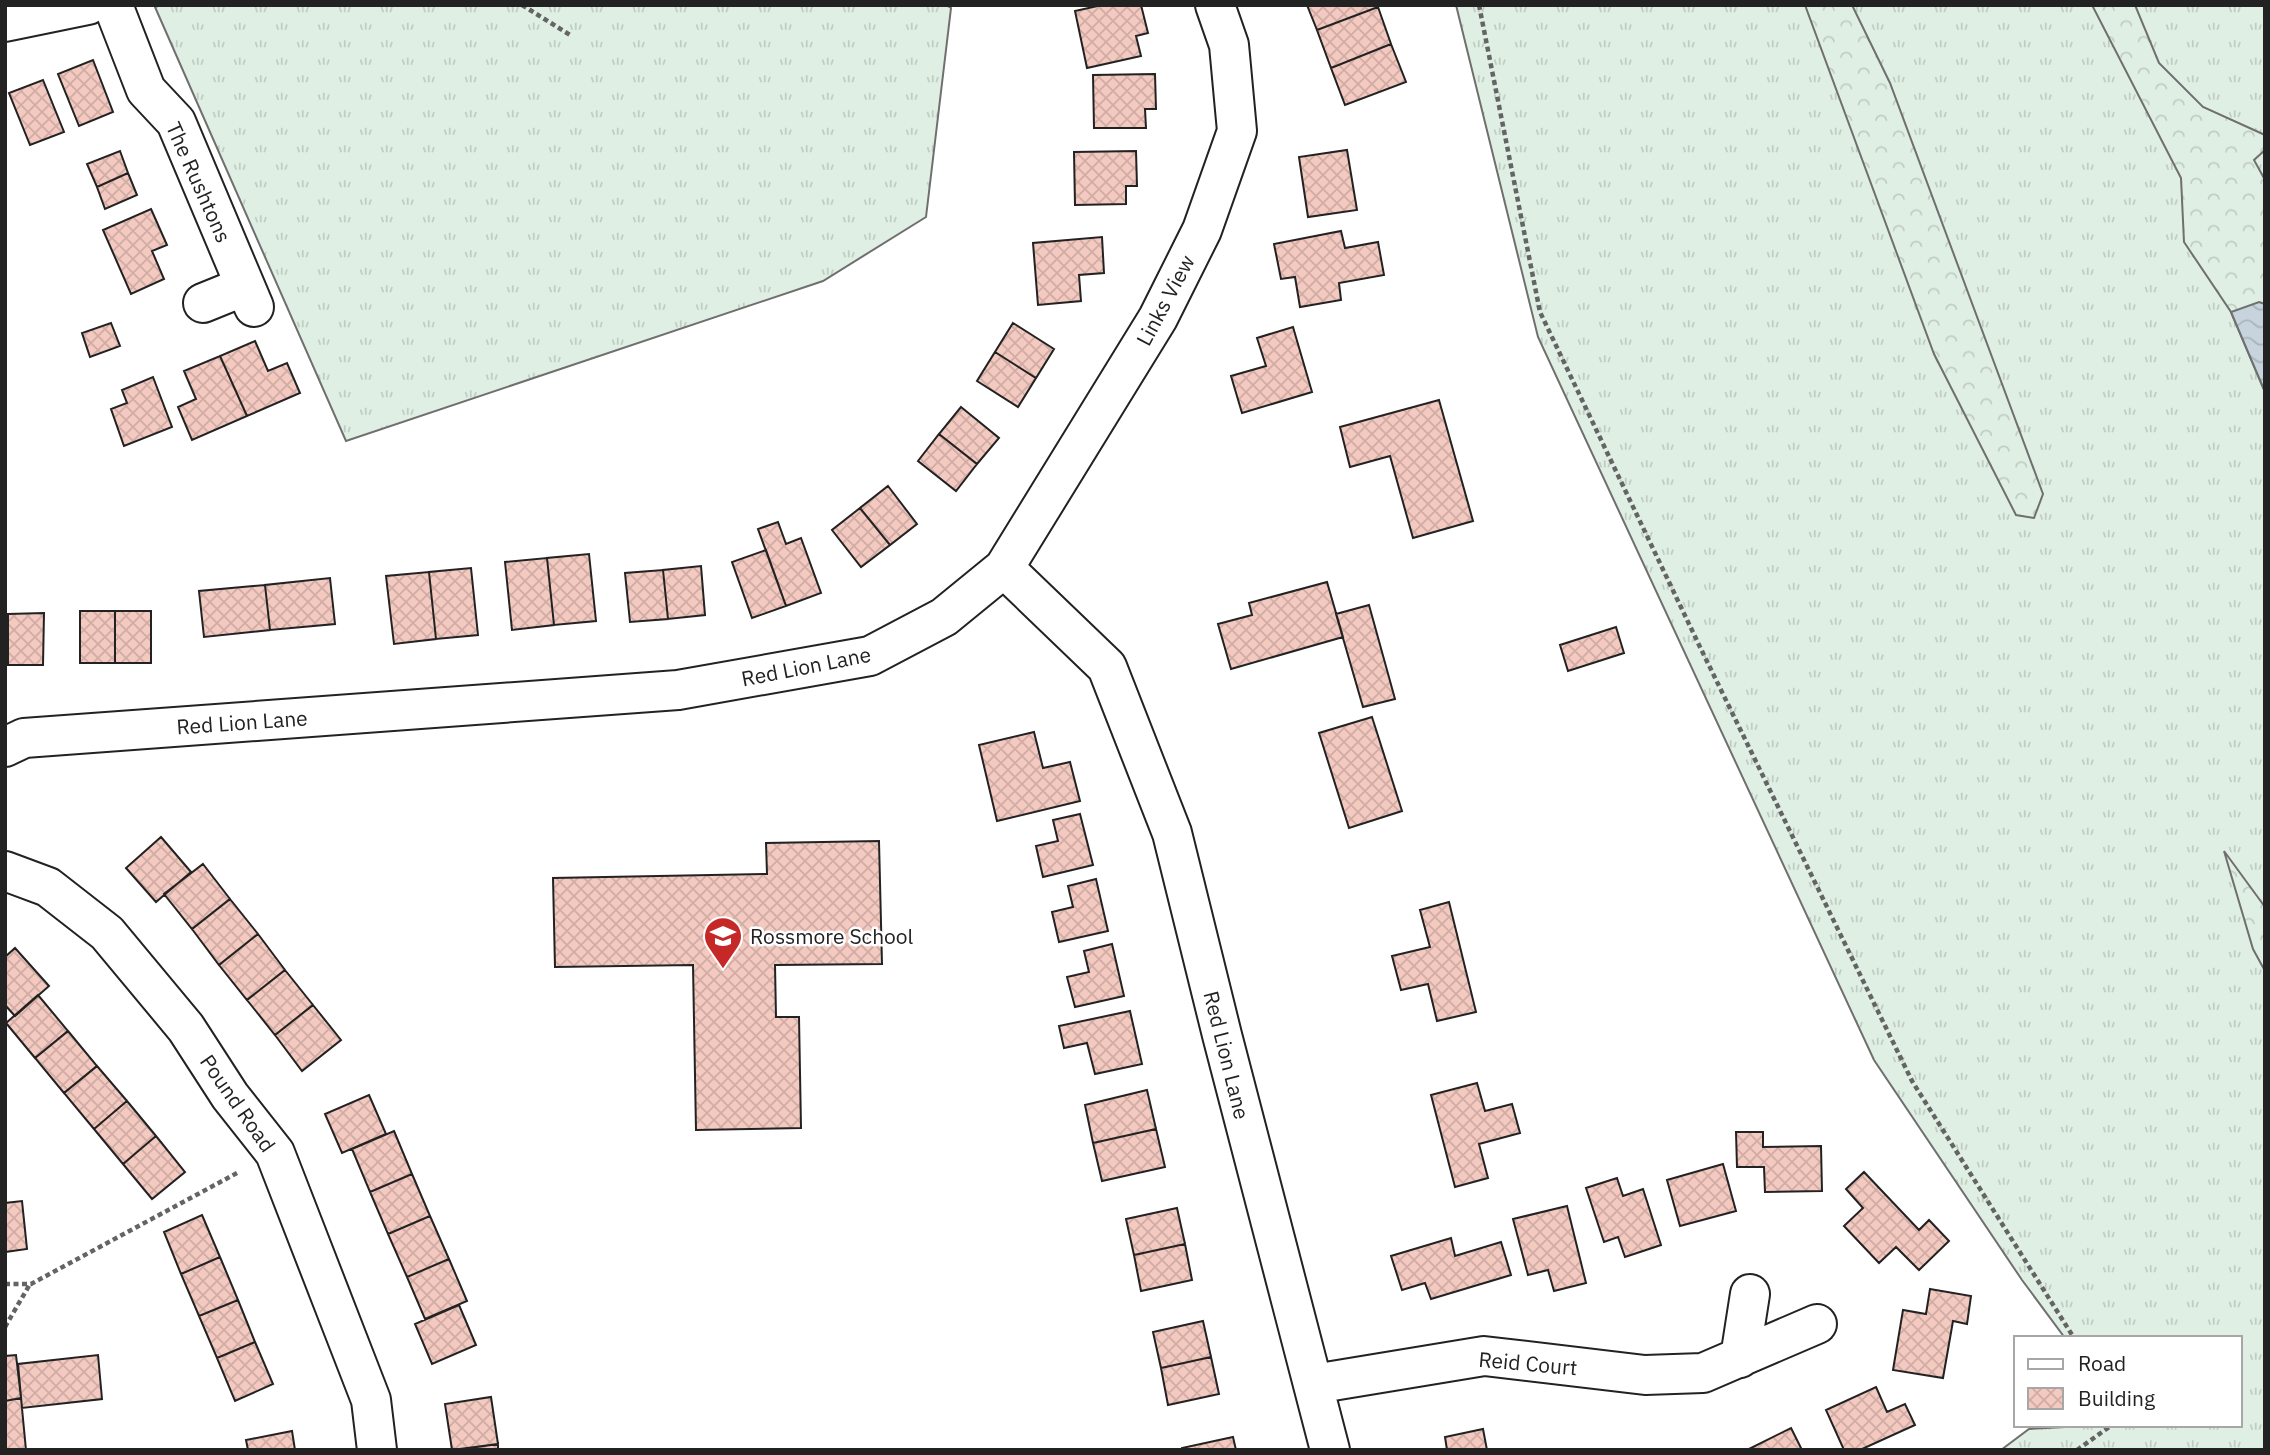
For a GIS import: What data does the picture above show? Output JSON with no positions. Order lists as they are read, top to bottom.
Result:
{
  "streets": {
    "street": [
      "The Rushtons",
      "Links View",
      "Red Lion Lane",
      "Pound Road",
      "Reid Court"
    ]
  },
  "crossings": [
    ["Links View", "Red Lion Lane"],
    ["Red Lion Lane", "Reid Court"]
  ],
  "places": {
    "school or university": ["Rossmore School"]
  },
  "legend": ["Road", "Building"]
}
